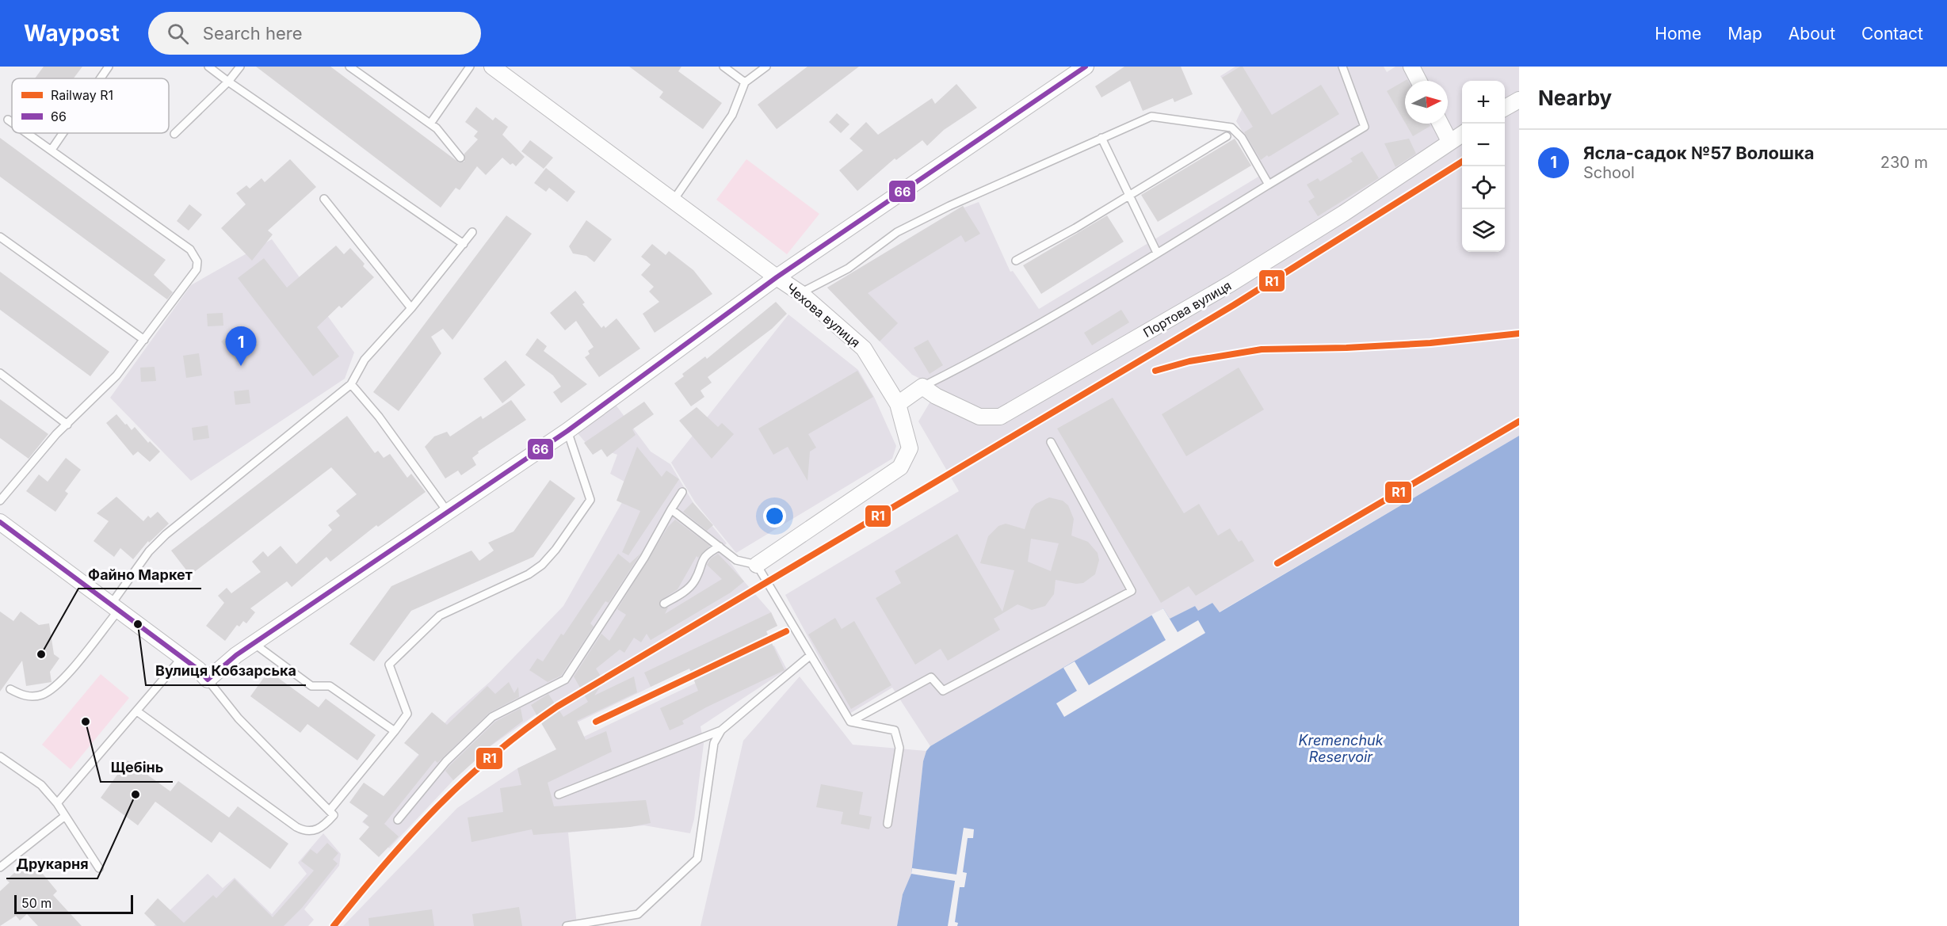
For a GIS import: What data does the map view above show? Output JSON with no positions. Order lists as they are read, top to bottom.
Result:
{
  "streets": {
    "street": ["Портова вулиця", "Чехова вулиця"]
  },
  "water": ["Kremenchuk Reservoir"],
  "places": [
    "Вулиця Кобзарська",
    "Файно Маркет",
    "Щебінь",
    "Друкарня"
  ],
  "lines": ["transit line 66", "rail line R1"],
  "legend": ["Railway R1", "66"],
  "scale_bar": "50 m",
  "north": "right",
  "page": {
    "header": "Waypost",
    "search": "Search here",
    "nav": [
      "Home",
      "Map",
      "About",
      "Contact"
    ],
    "heading": "Nearby",
    "map_buttons": ["+", "−"],
    "list": [
      {
        "mark": "1",
        "name": "Ясла-садок №57 Волошка",
        "note": "School",
        "value": "230 m"
      }
    ],
    "pins": "1",
    "scale": "50 m"
  }
}
